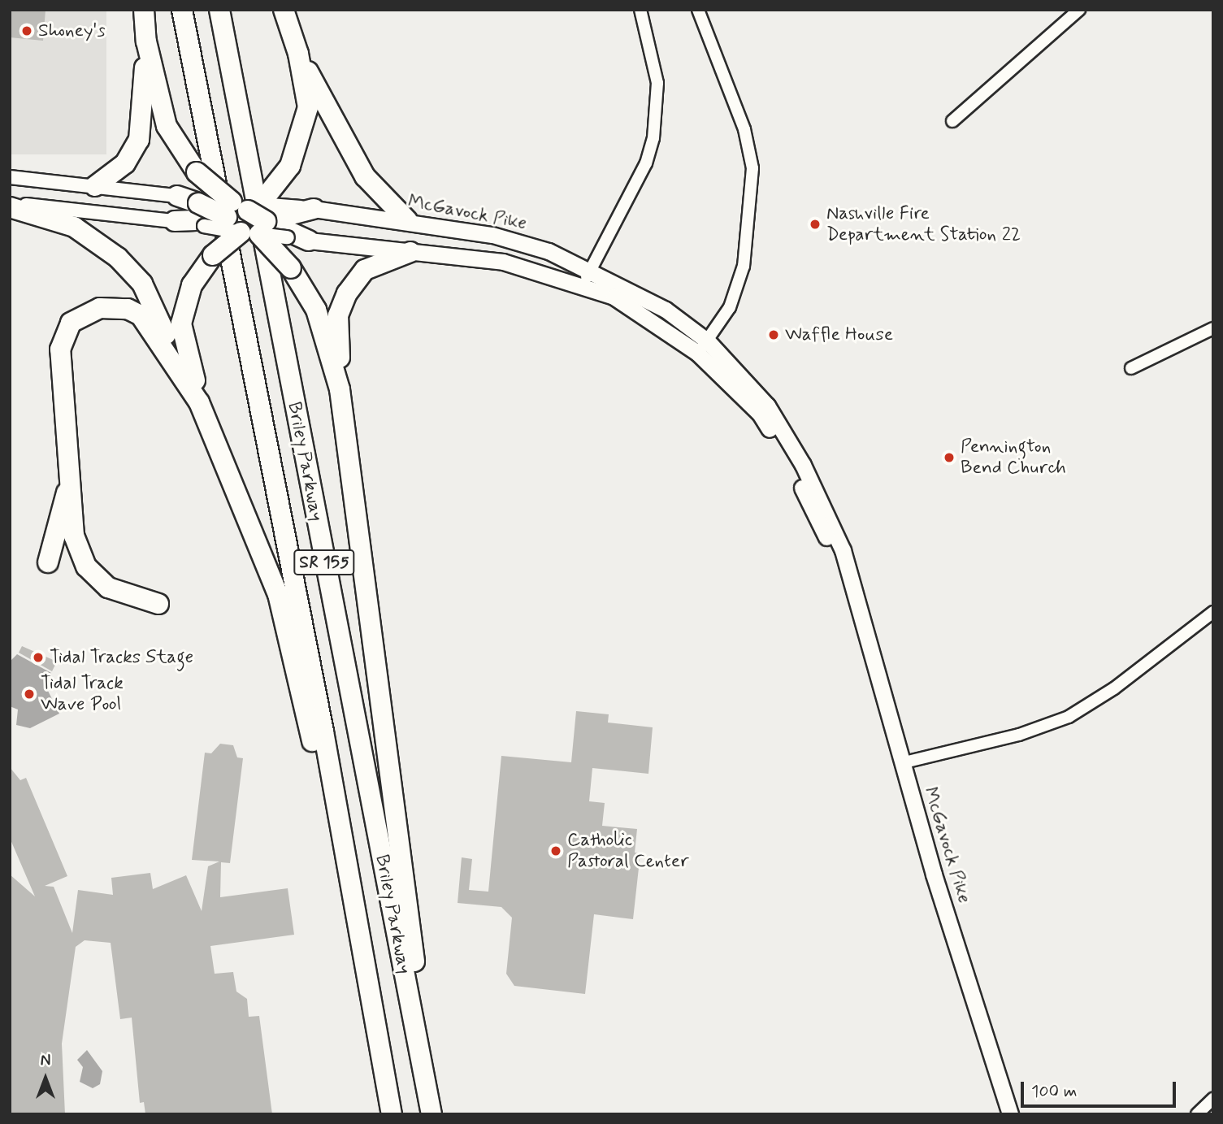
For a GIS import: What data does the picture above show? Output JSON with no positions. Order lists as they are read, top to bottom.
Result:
{
  "streets": {
    "highway": ["Briley Parkway", "SR 155"],
    "main road": ["McGavock Pike"]
  },
  "places": [
    "Shoney's",
    "Nashville Fire Department Station 22",
    "Waffle House",
    "Pennington Bend Church",
    "Tidal Tracks Stage",
    "Tidal Track Wave Pool",
    "Catholic Pastoral Center"
  ],
  "scale_bar": "100 m",
  "north": "top"
}
